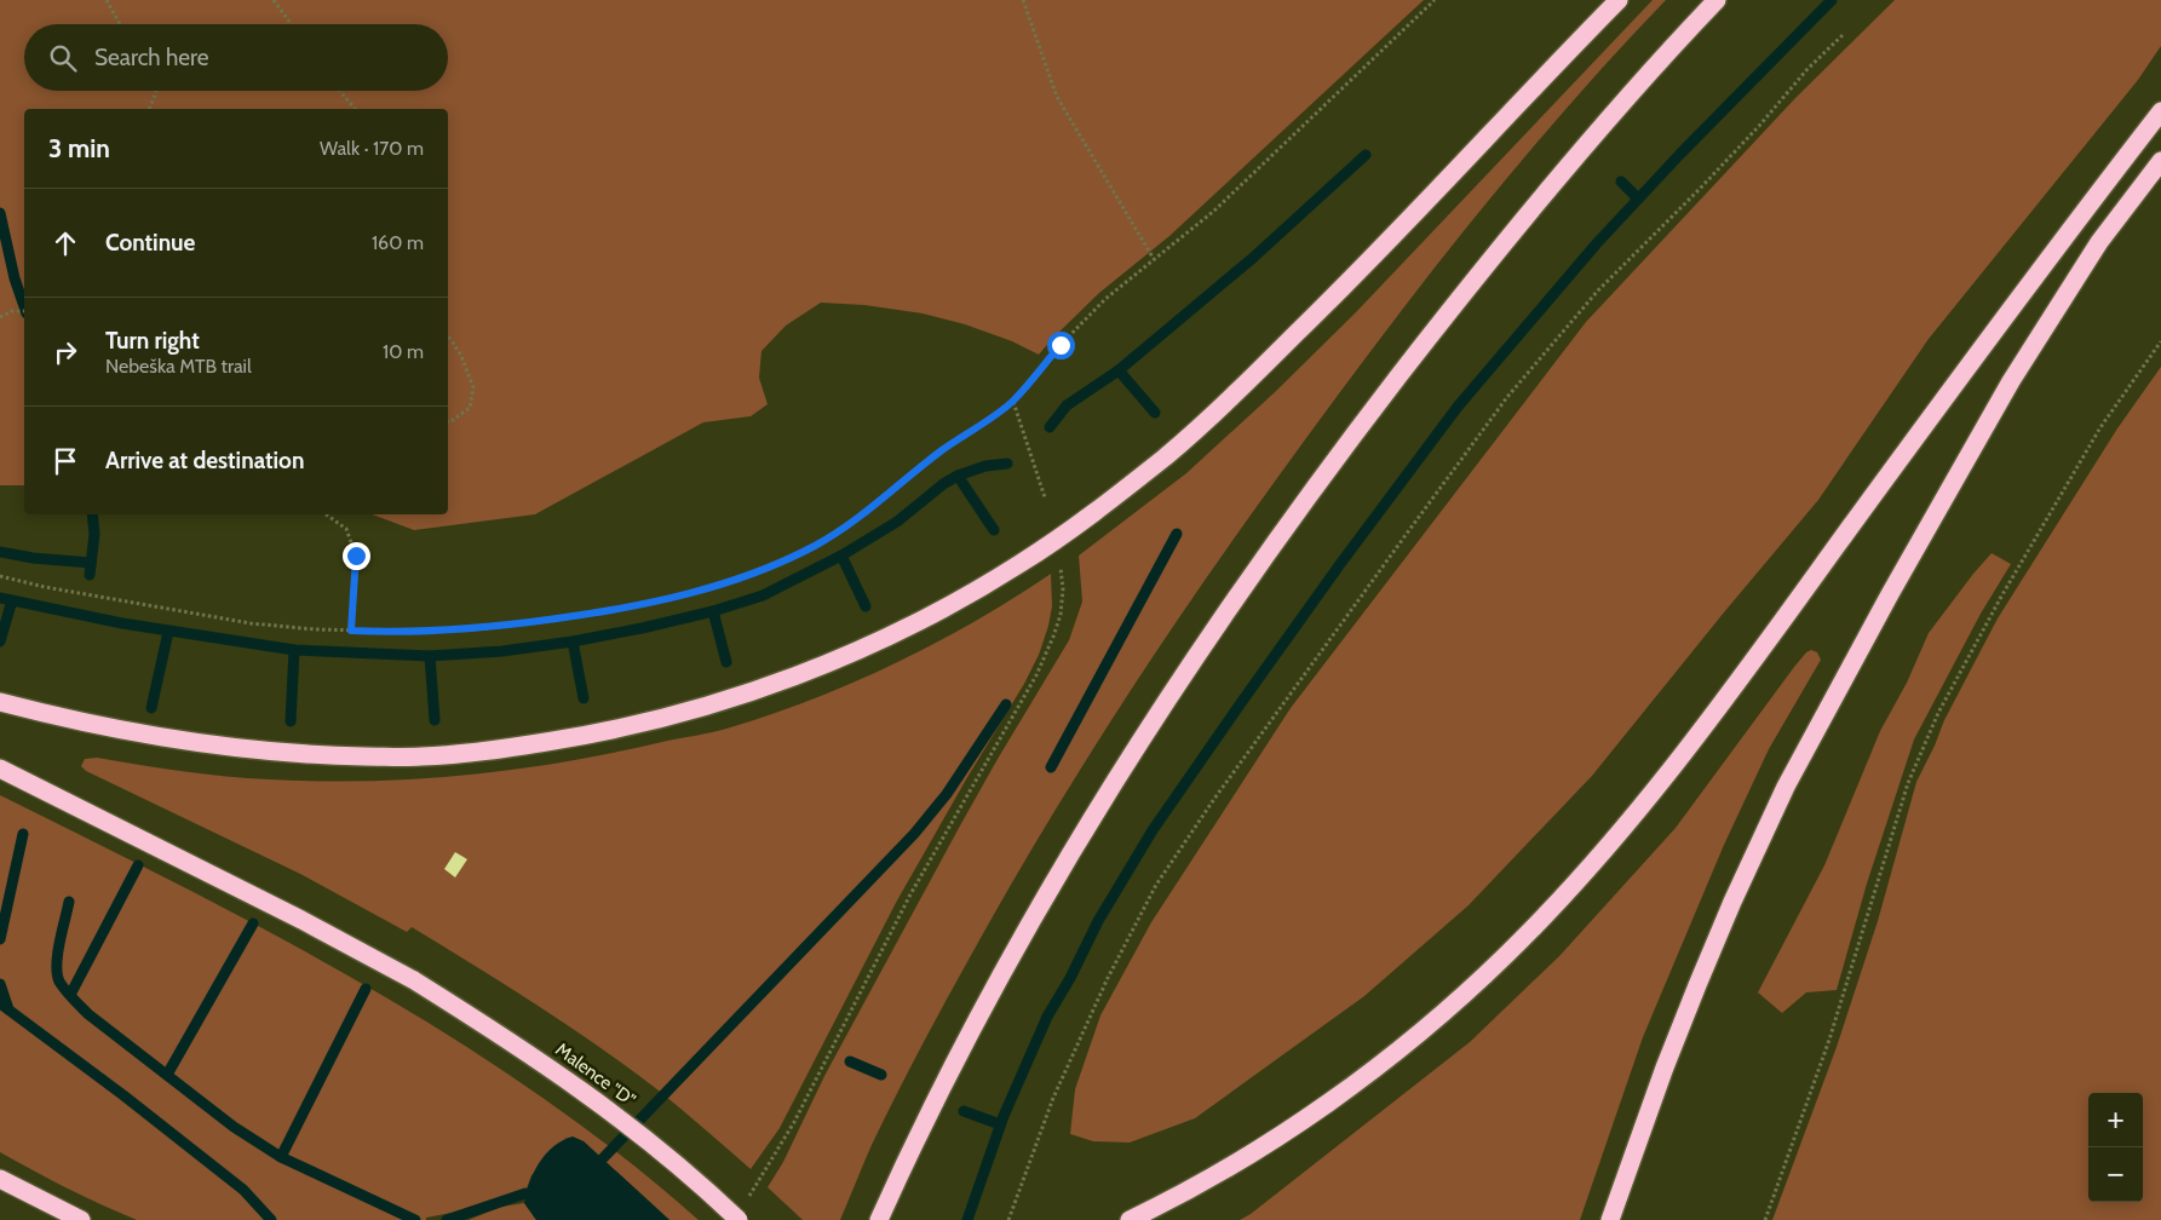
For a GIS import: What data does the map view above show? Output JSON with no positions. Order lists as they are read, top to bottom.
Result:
{
  "streets": {
    "highway": ["Malence \"D\""]
  },
  "page": {
    "search": "Search here",
    "heading": ["3 min", "Walk · 170 m"],
    "list": [
      ["Continue", "160 m"],
      ["Turn right", "Nebeška MTB trail", "10 m"],
      "Arrive at destination"
    ],
    "map_buttons": ["+", "−"]
  }
}
